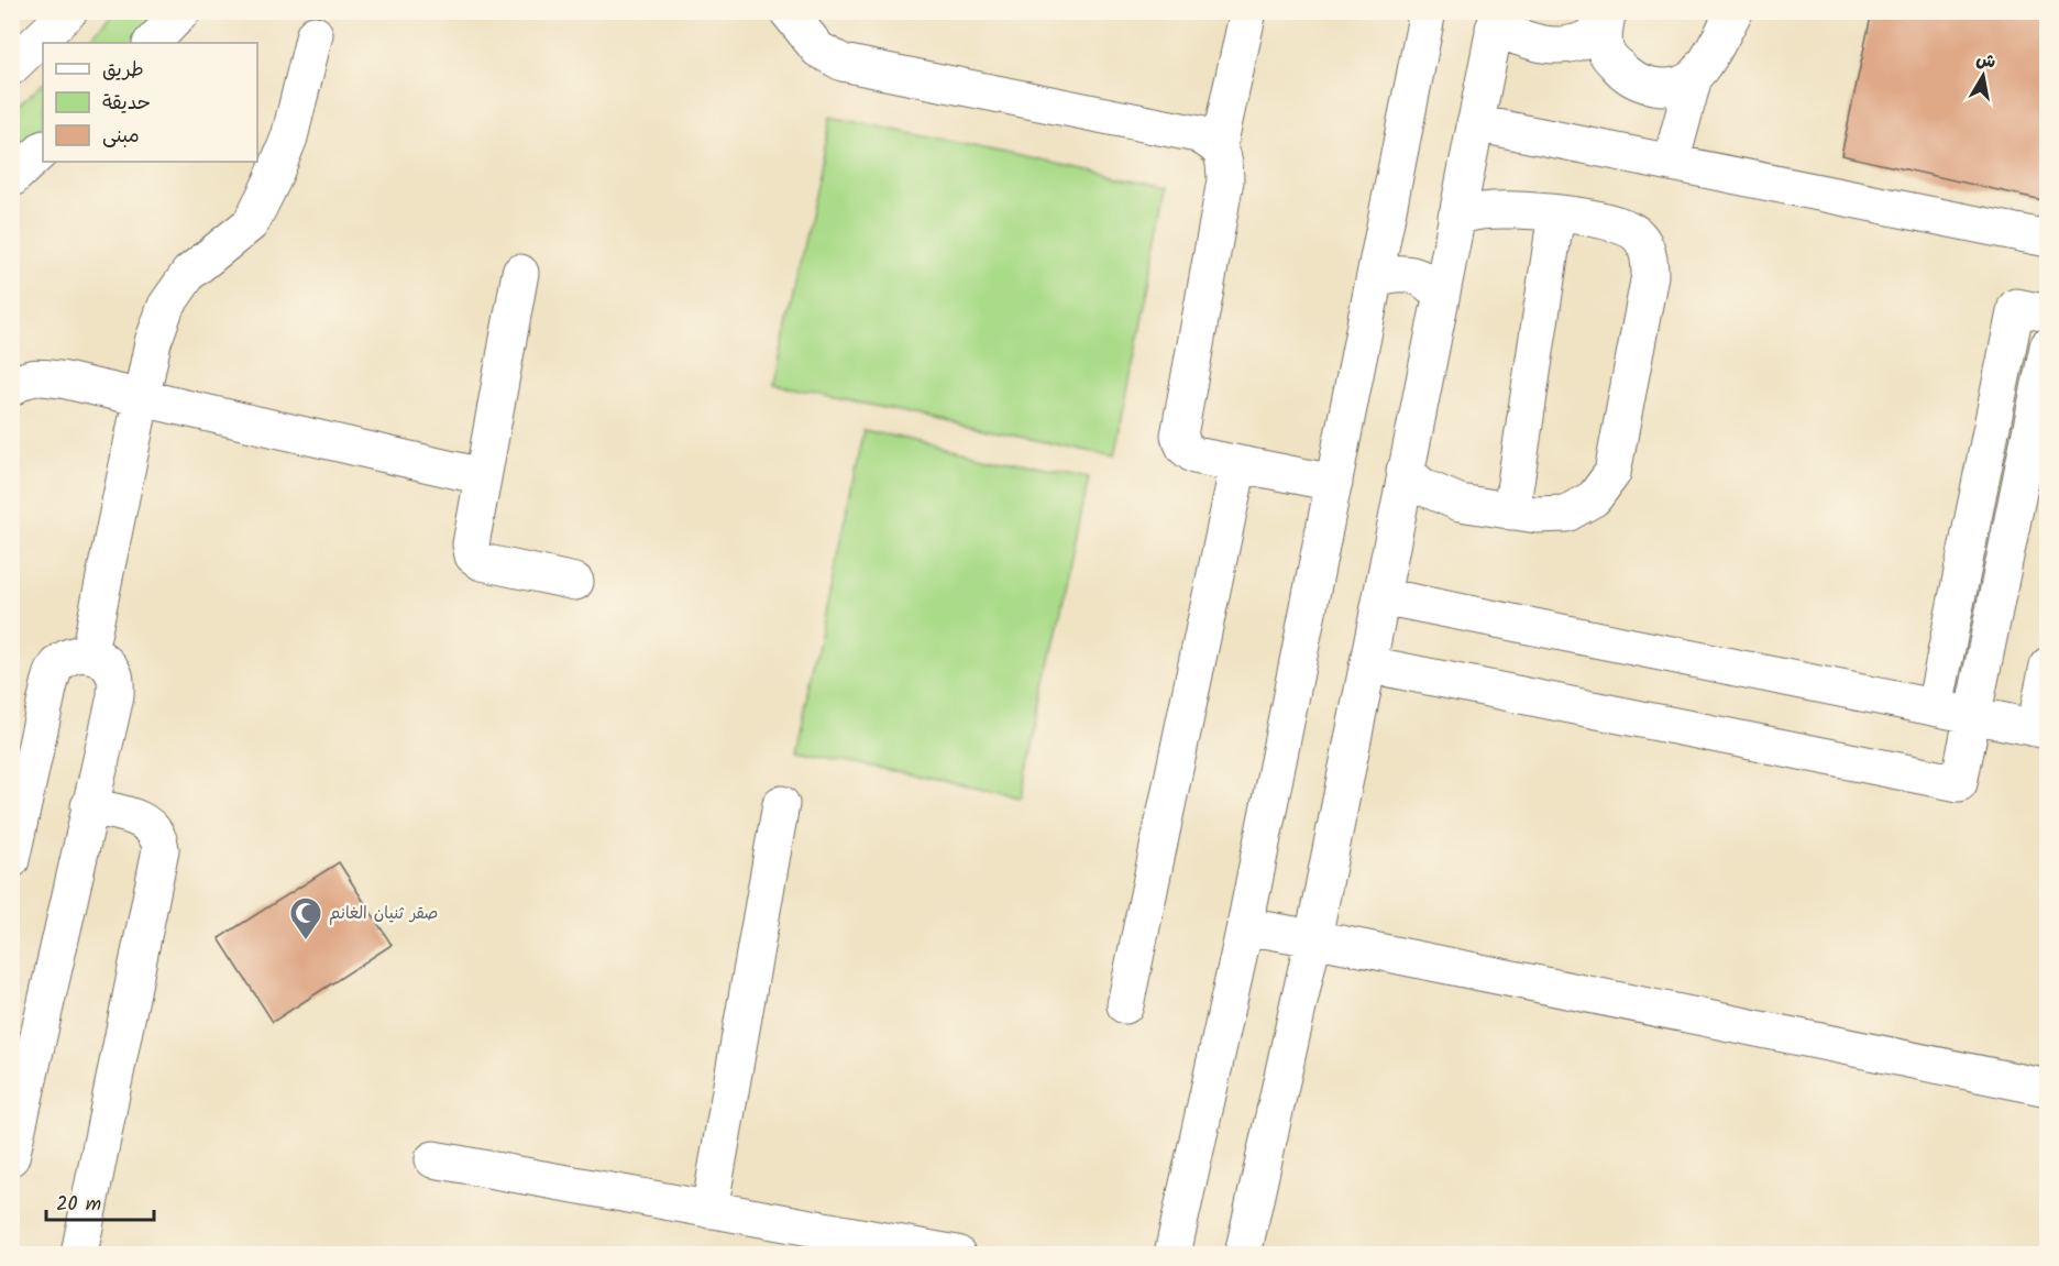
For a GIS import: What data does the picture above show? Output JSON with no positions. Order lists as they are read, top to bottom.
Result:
{
  "places": {
    "mosque": ["صقر ثنيان الغانم"]
  },
  "legend": ["طريق", "حديقة", "مبنى"],
  "scale_bar": "20 m",
  "north": "top"
}
